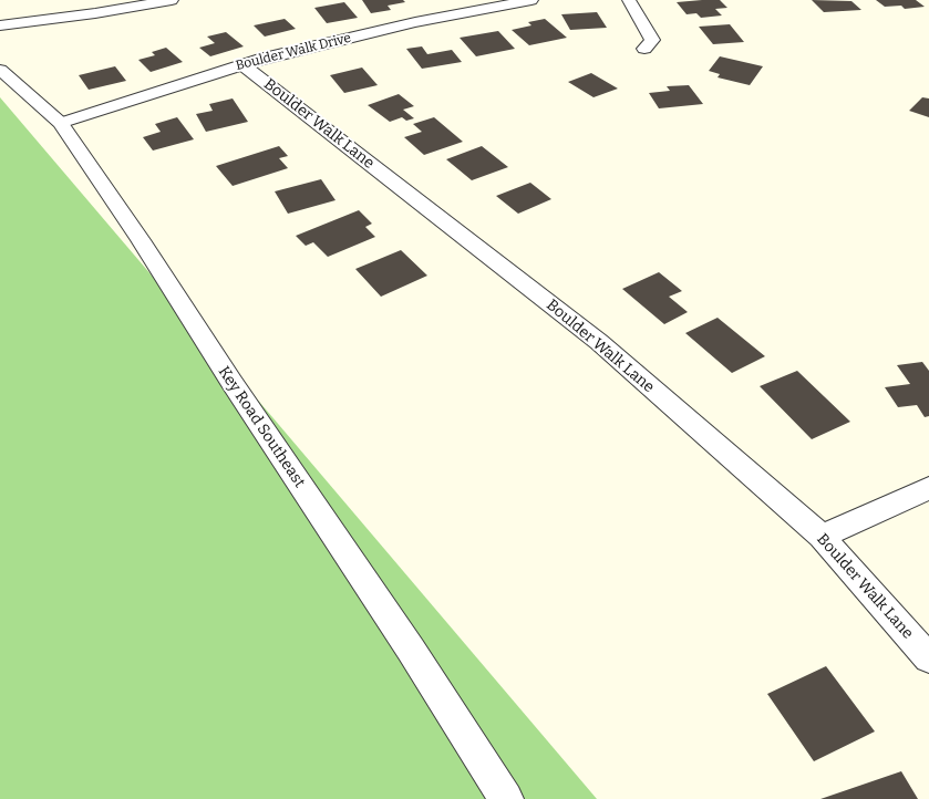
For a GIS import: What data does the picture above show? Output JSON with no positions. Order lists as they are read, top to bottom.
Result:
{
  "streets": {
    "street": ["Boulder Walk Drive", "Boulder Walk Lane", "Key Road Southeast"]
  },
  "crossings": [
    ["Boulder Walk Drive", "Boulder Walk Lane"],
    ["Boulder Walk Drive", "Key Road Southeast"]
  ]
}
